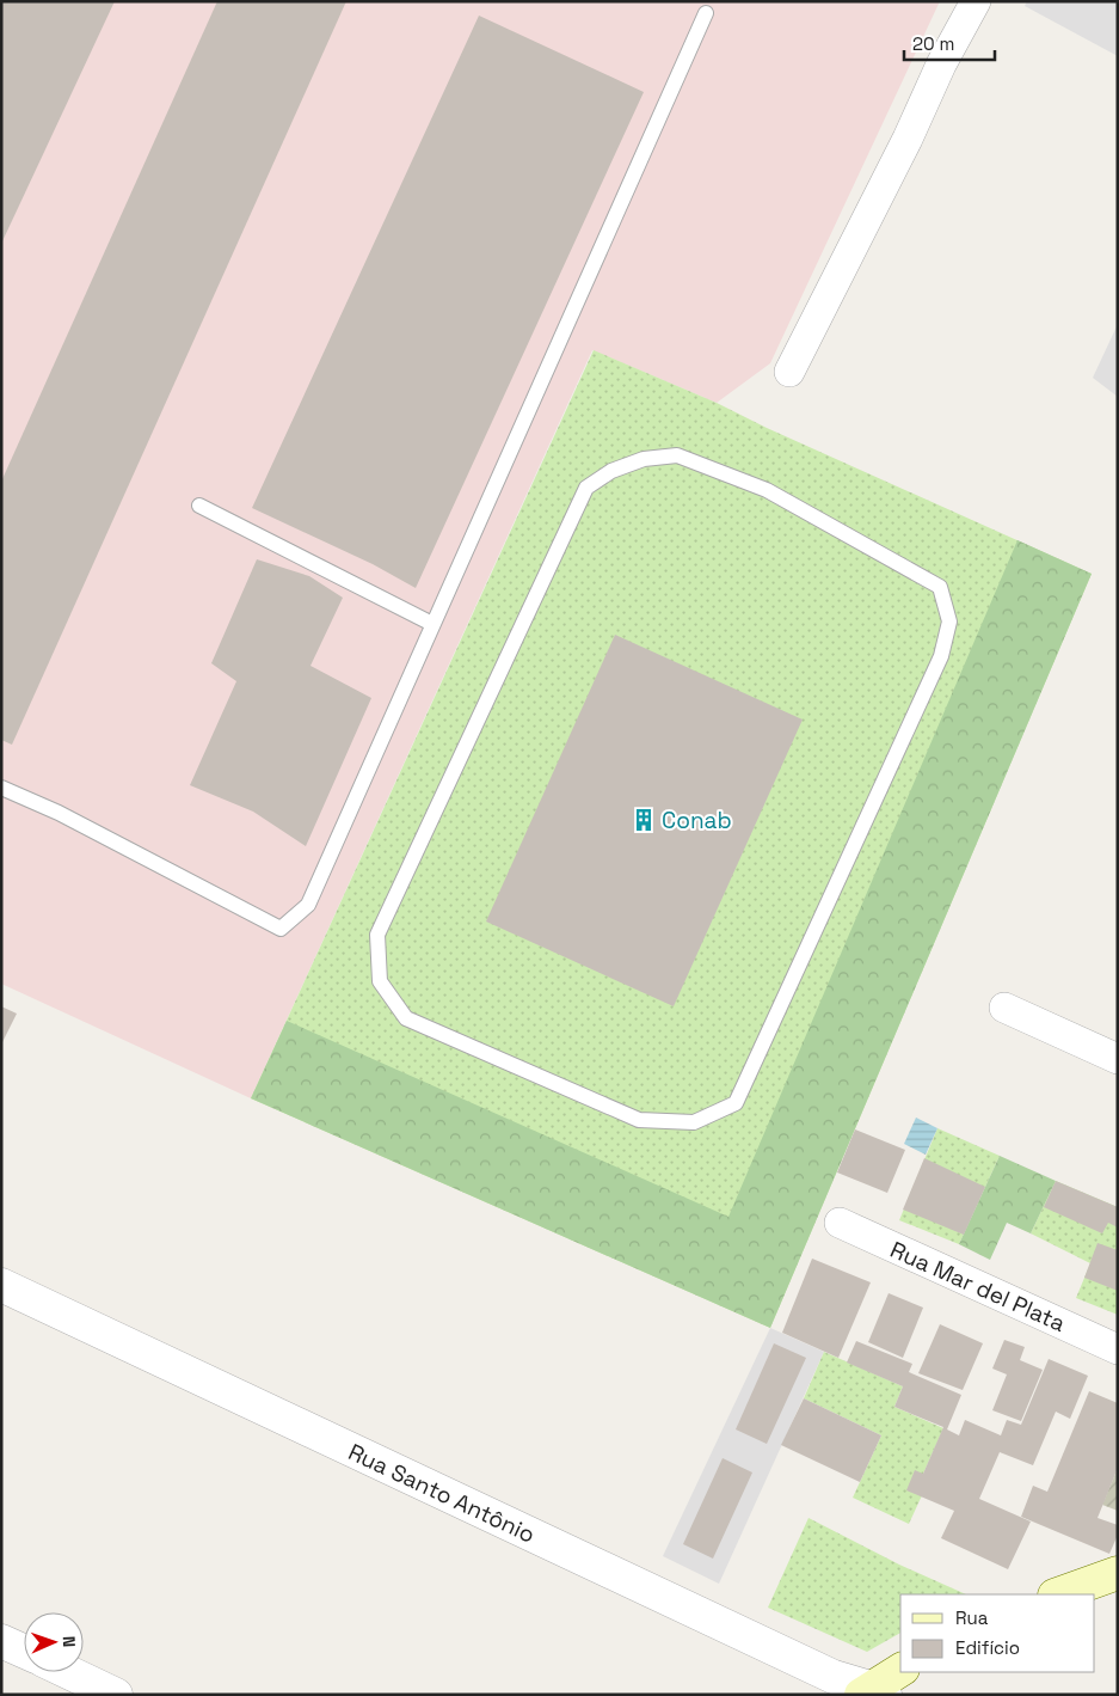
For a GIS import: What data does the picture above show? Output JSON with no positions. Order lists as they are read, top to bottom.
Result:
{
  "streets": {
    "street": ["Rua Mar del Plata", "Rua Santo Antônio"]
  },
  "places": {
    "building": ["Conab"]
  },
  "legend": ["Rua", "Edifício"],
  "scale_bar": "20 m",
  "north": "right"
}
